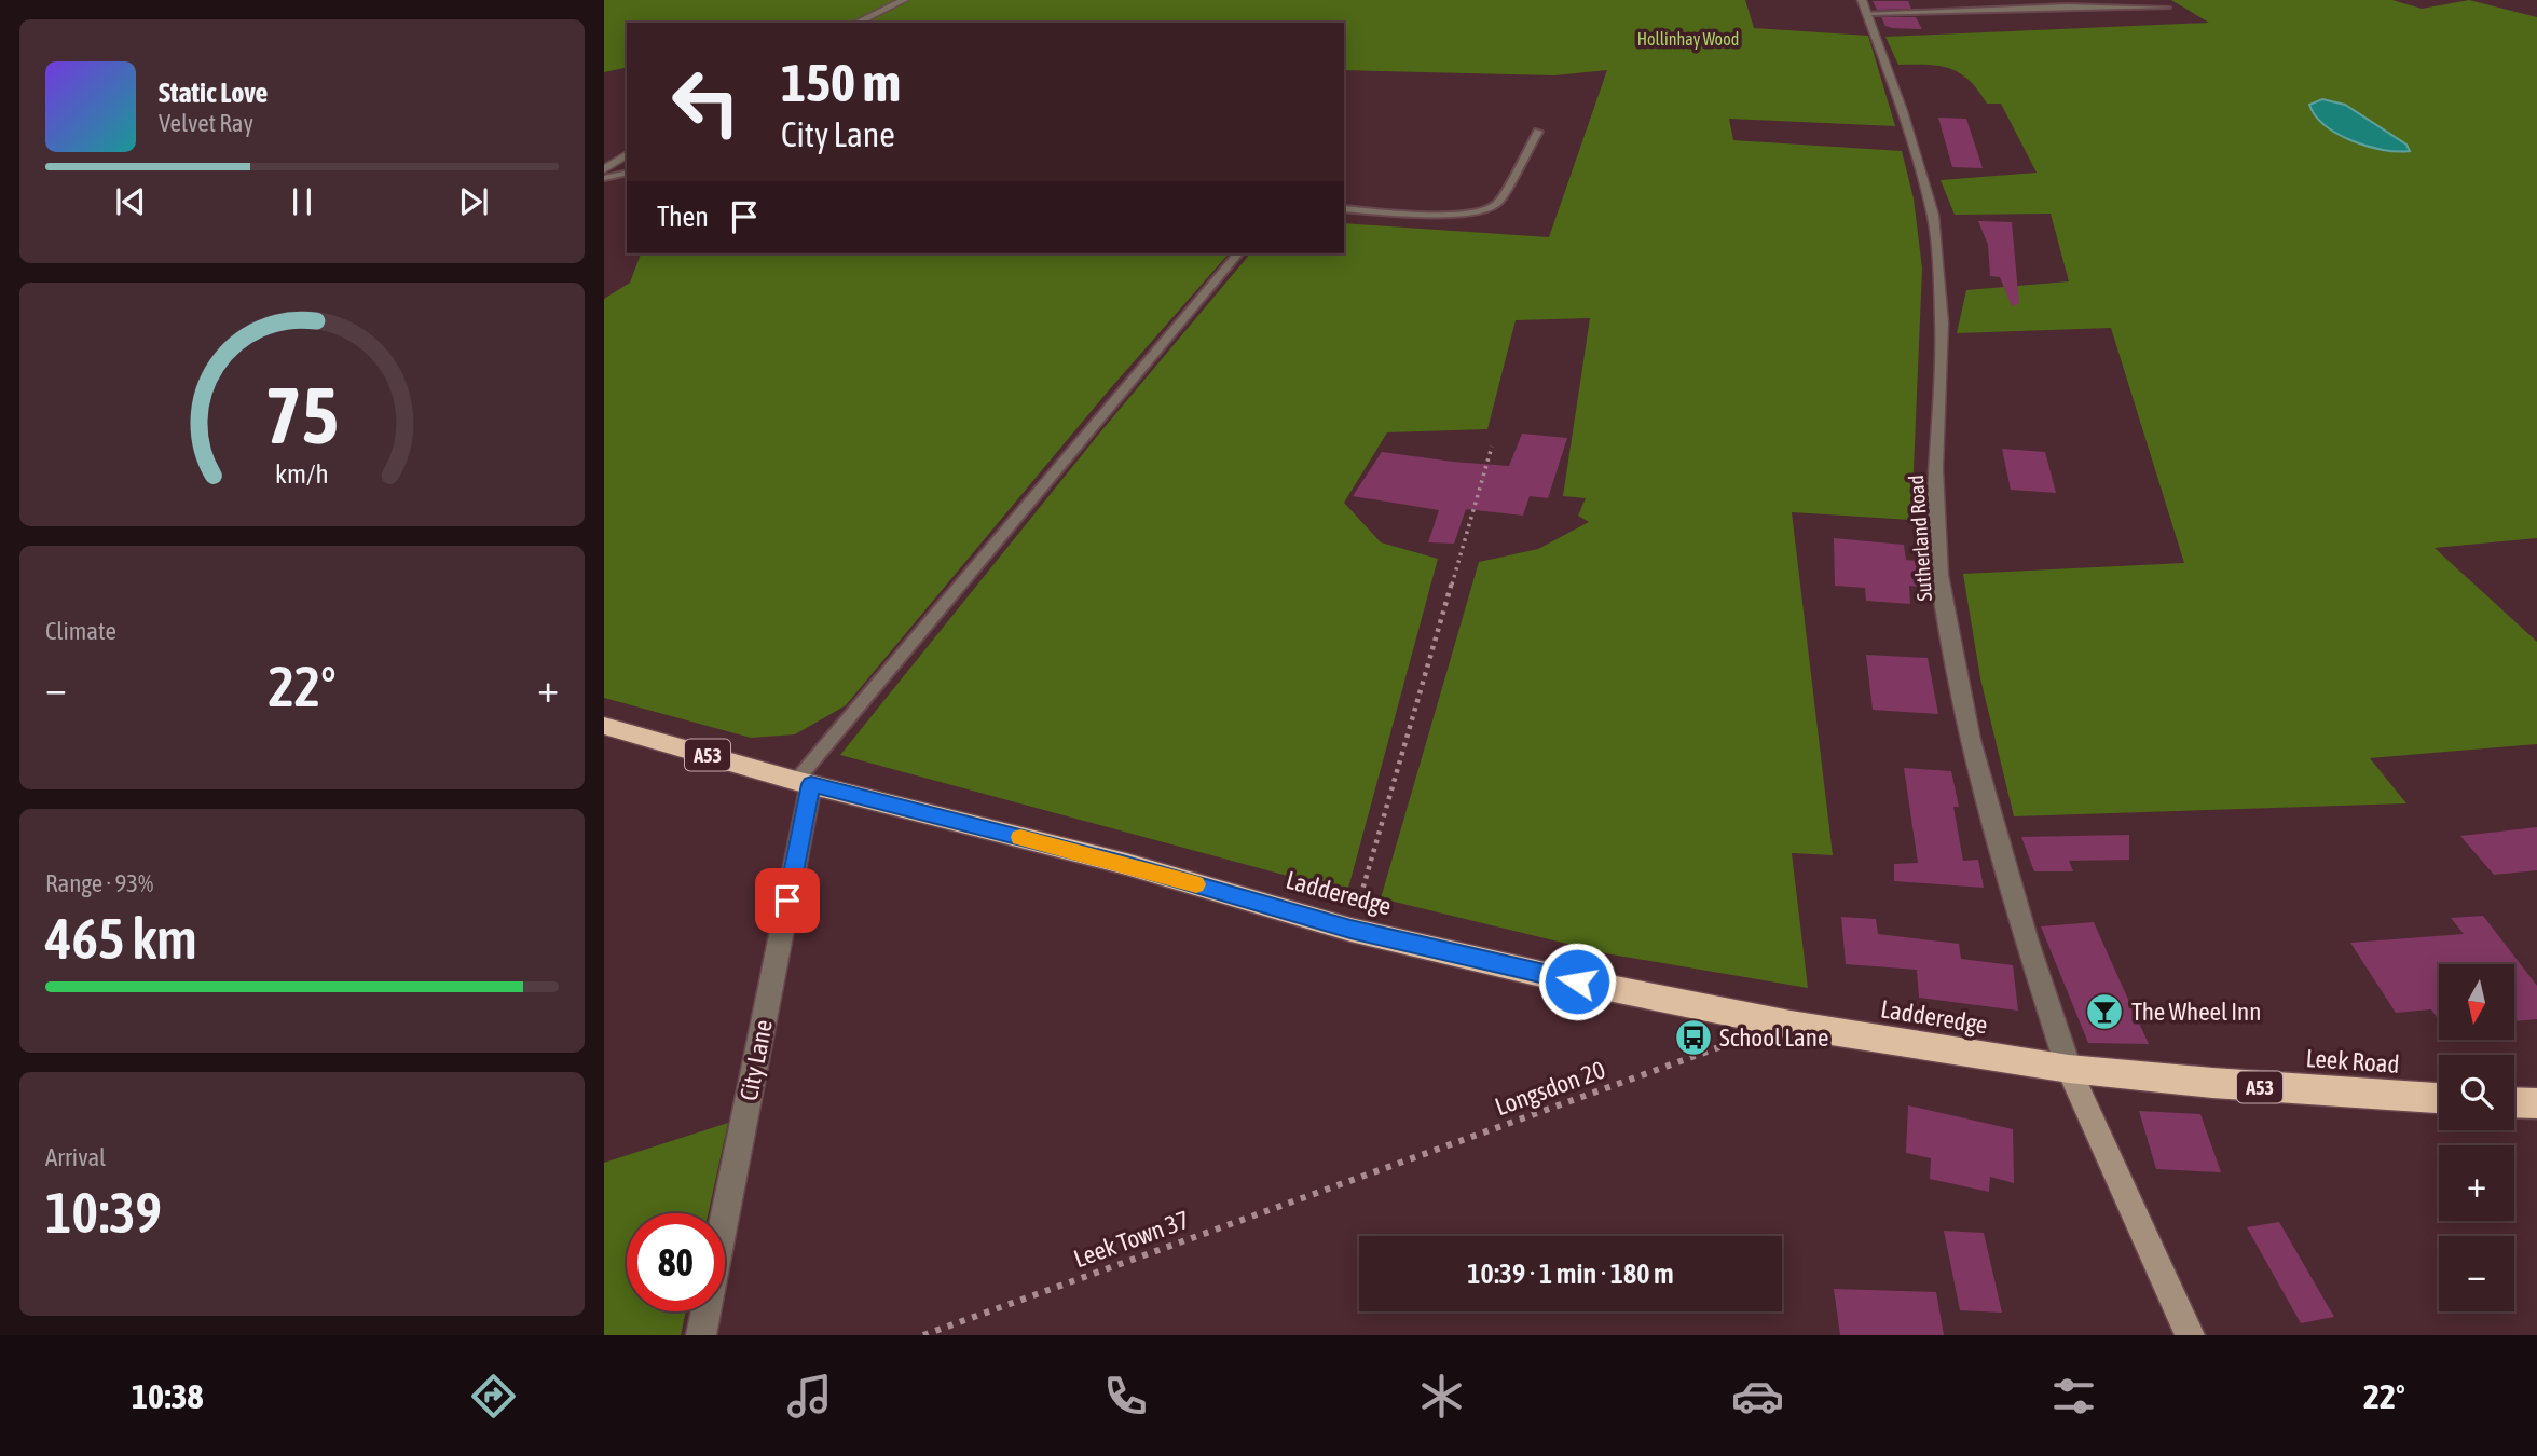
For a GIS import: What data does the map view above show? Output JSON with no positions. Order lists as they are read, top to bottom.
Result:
{
  "streets": {
    "highway": ["A53", "Ladderedge", "Leek Road"],
    "street": ["Sutherland Road", "City Lane"],
    "path": ["Longsdon 20", "Leek Town 37"]
  },
  "crossings": [
    ["Sutherland Road", "Ladderedge"],
    ["Sutherland Road", "Leek Road"],
    ["Ladderedge", "City Lane"],
    ["Ladderedge", "Leek Road"],
    ["Ladderedge", "Longsdon 20"],
    ["Longsdon 20", "Leek Town 37"]
  ],
  "parks": ["Hollinhay Wood"],
  "places": {
    "bar": ["The Wheel Inn"],
    "bus stop": ["School Lane"]
  },
  "north": "bottom",
  "page": {
    "turn": ["150 m", "City Lane"],
    "song": ["Static Love", "Velvet Ray"],
    "then": "Then",
    "tile": [
      "Climate",
      ["Range · 93%", "465 km"],
      ["Arrival", "10:39"]
    ],
    "heat": ["−", "22°", "+"],
    "map_buttons": ["+", "−"],
    "limit": "80",
    "trip": "10:39 · 1 min · 180 m",
    "tabs": ["10:38", "22°"],
    "gauge": ["75", "km/h"]
  }
}
